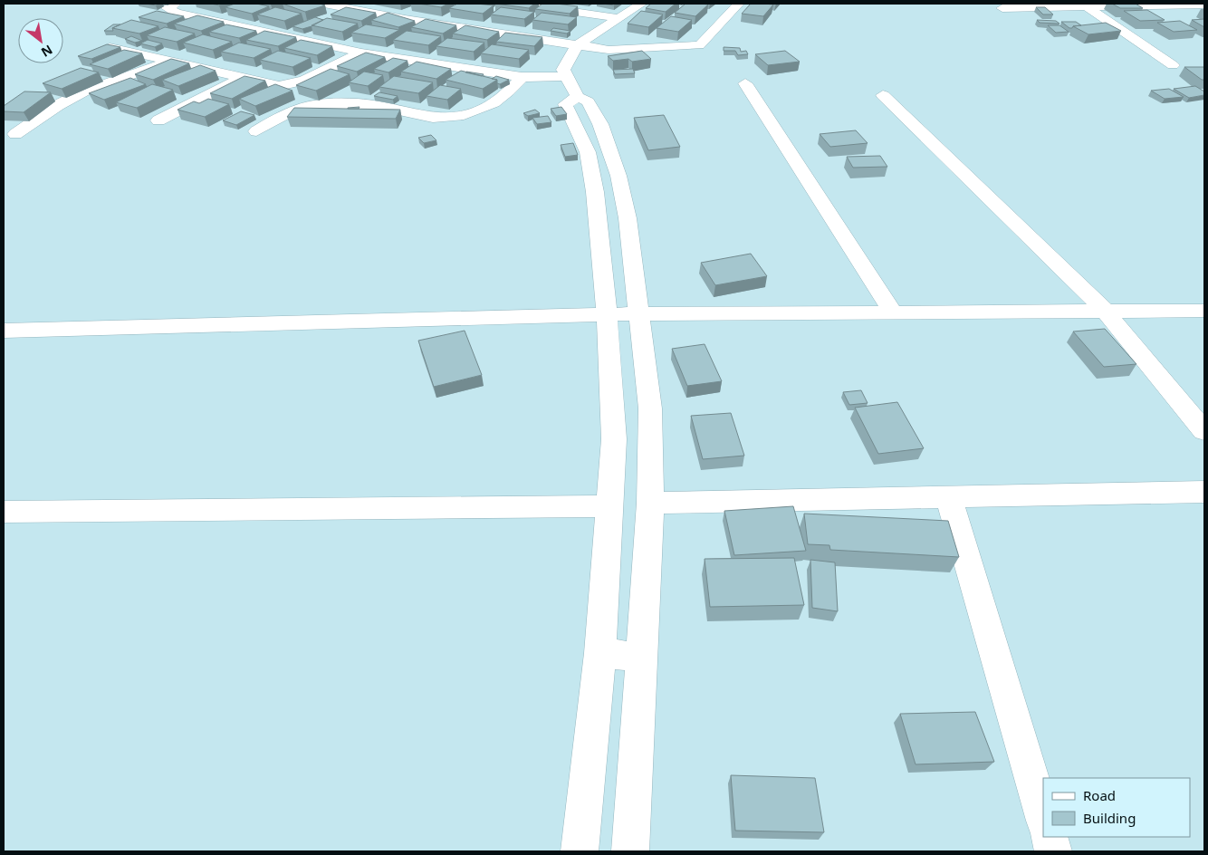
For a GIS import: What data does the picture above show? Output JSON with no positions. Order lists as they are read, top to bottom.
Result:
{
  "legend": ["Road", "Building"],
  "north": "bottom right"
}
